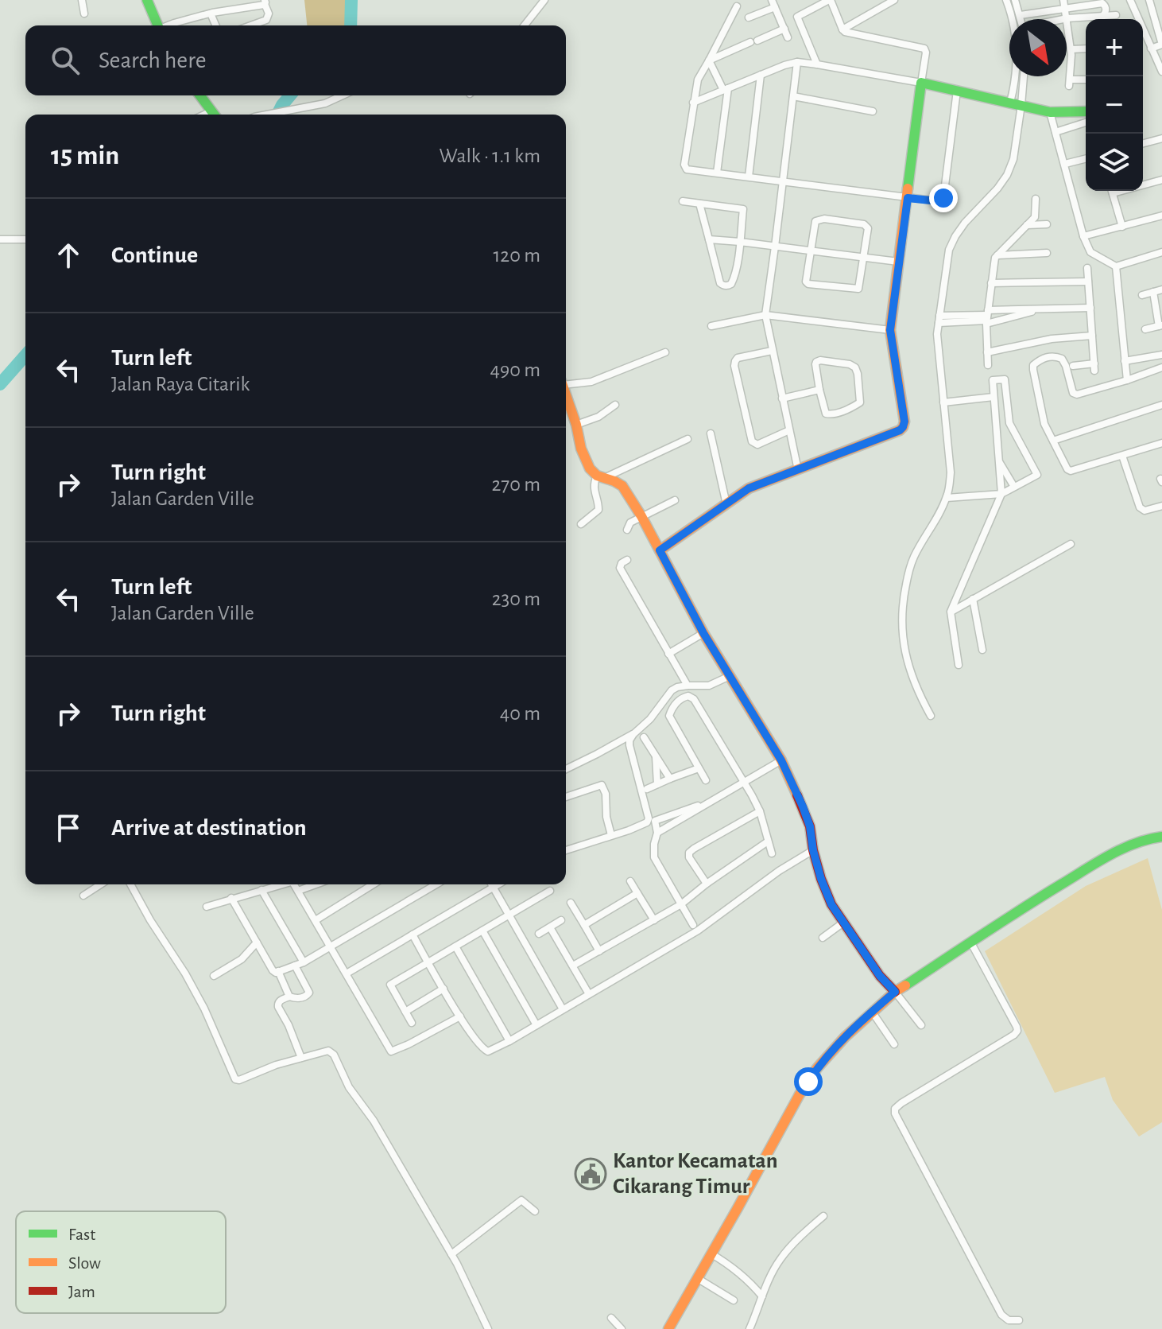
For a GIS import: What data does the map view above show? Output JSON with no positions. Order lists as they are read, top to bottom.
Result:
{
  "places": {
    "public building": ["Kantor Kecamatan Cikarang Timur"]
  },
  "legend": ["Fast", "Slow", "Jam"],
  "north": "bottom right",
  "page": {
    "map_buttons": ["+", "−"],
    "search": "Search here",
    "heading": ["15 min", "Walk · 1.1 km"],
    "list": [
      ["Continue", "120 m"],
      ["Turn left", "Jalan Raya Citarik", "490 m"],
      ["Turn right", "Jalan Garden Ville", "270 m"],
      ["Turn left", "Jalan Garden Ville", "230 m"],
      ["Turn right", "40 m"],
      "Arrive at destination"
    ]
  }
}
